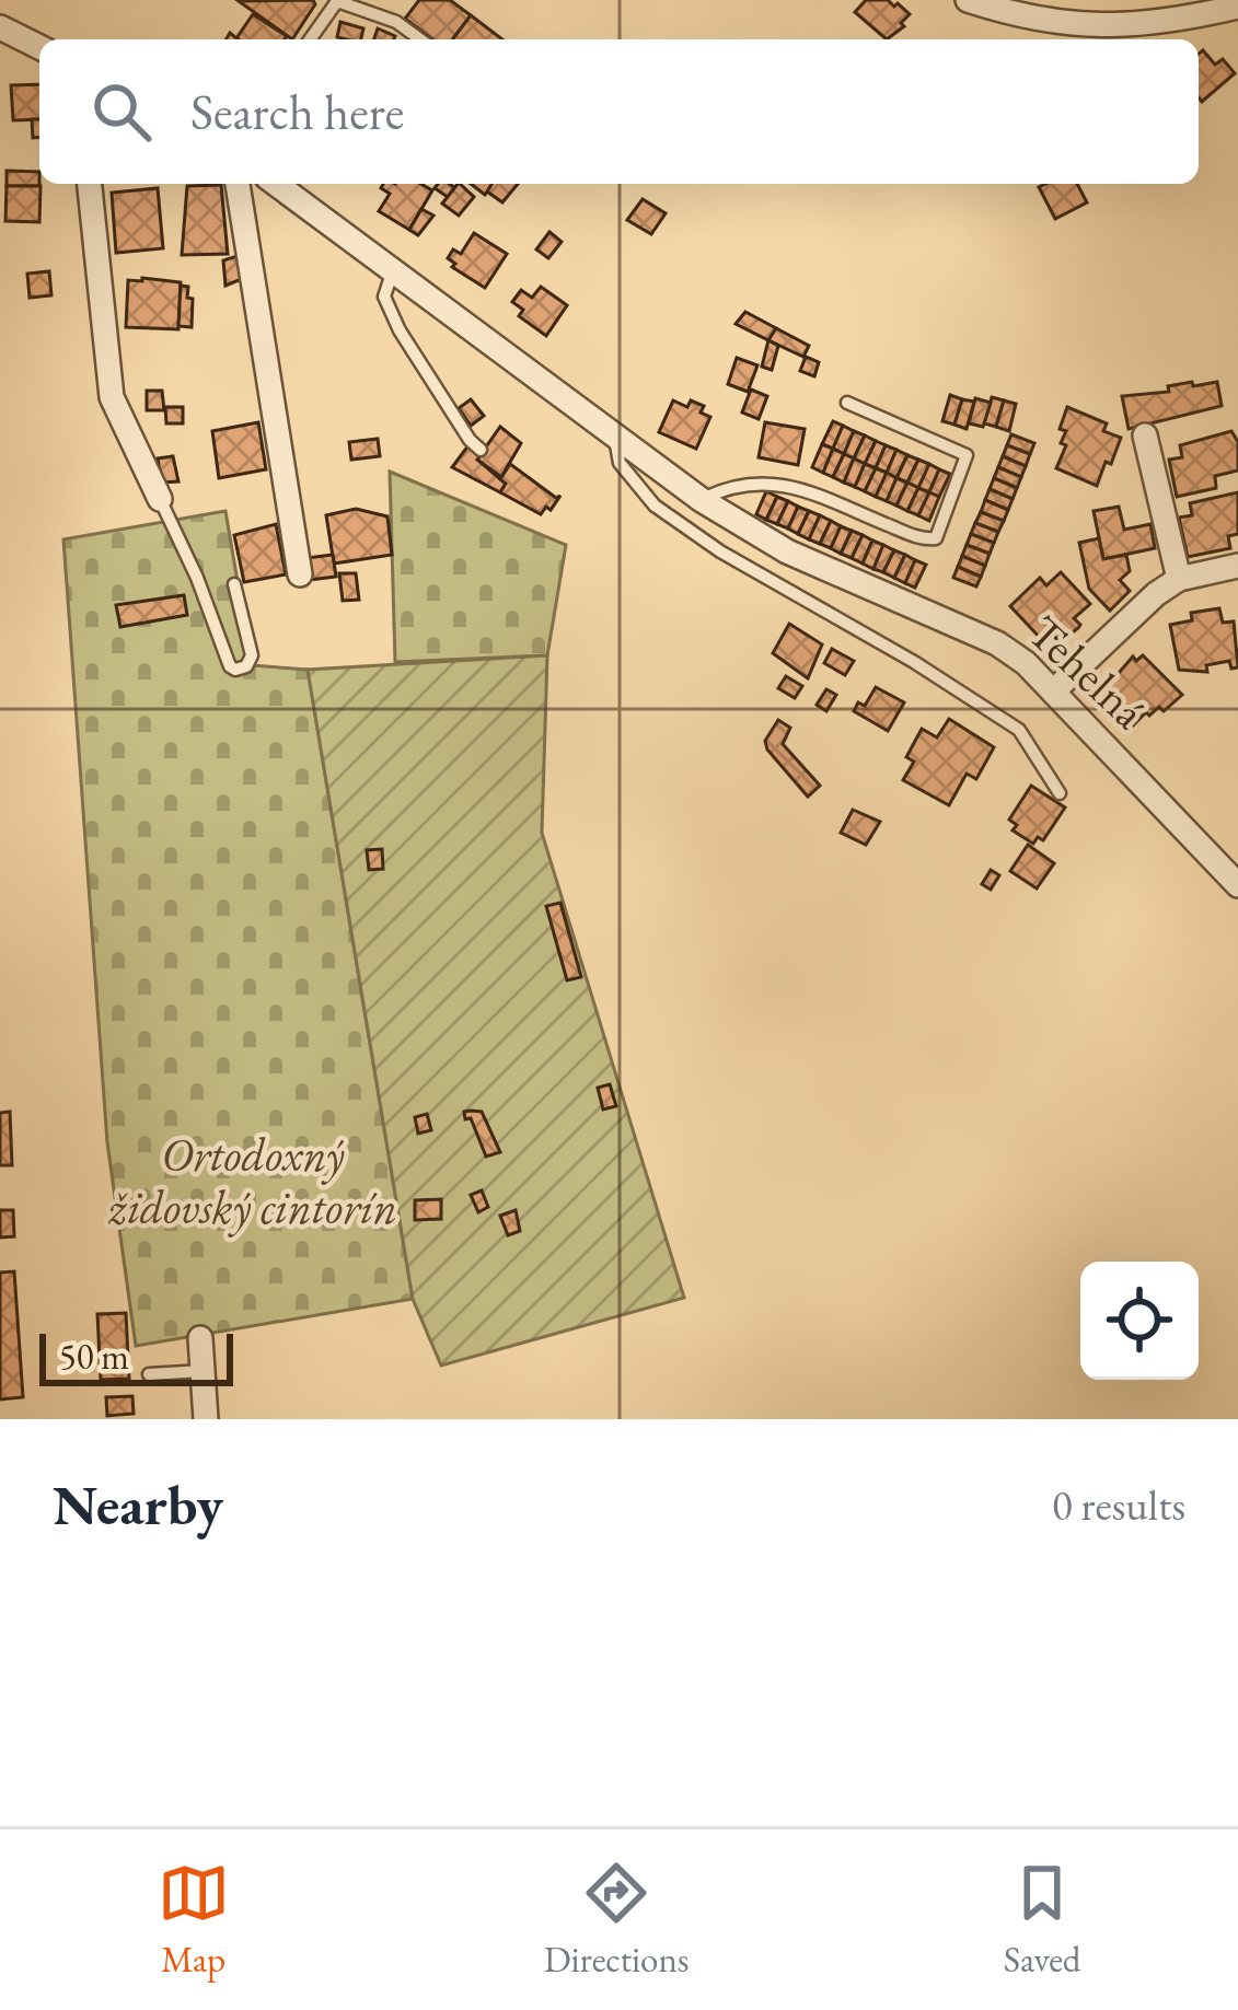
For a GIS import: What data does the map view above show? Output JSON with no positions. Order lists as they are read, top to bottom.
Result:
{
  "streets": {
    "street": ["Tehelná"]
  },
  "parks": ["Ortodoxný židovský cintorín"],
  "scale_bar": "50 m",
  "page": {
    "search": "Search here",
    "scale": "50 m",
    "heading": ["Nearby", "0 results"],
    "nav": ["Map", "Directions", "Saved"]
  }
}
